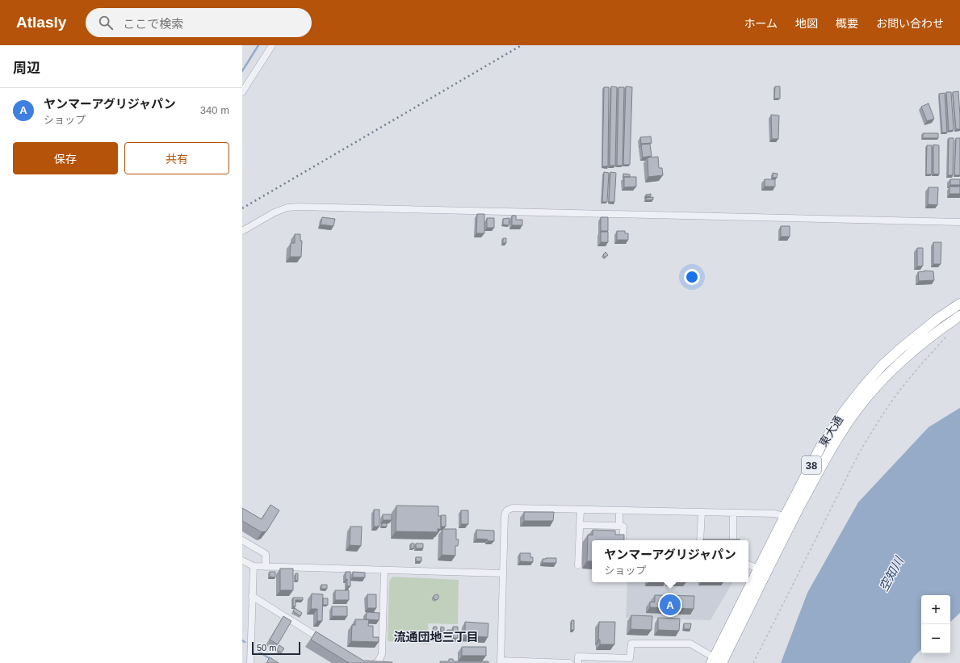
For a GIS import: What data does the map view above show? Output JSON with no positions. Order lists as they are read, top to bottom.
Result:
{
  "streets": {
    "highway": ["東大通", "38"]
  },
  "districts": ["流通団地三丁目"],
  "water": ["空知川"],
  "scale_bar": "50 m",
  "page": {
    "header": "Atlasly",
    "search": "ここで検索",
    "nav": [
      "ホーム",
      "地図",
      "概要",
      "お問い合わせ"
    ],
    "heading": "周辺",
    "list": [
      {
        "mark": "A",
        "name": "ヤンマーアグリジャパン",
        "note": "ショップ",
        "value": "340 m"
      }
    ],
    "buttons": ["保存", "共有"],
    "popup": ["ヤンマーアグリジャパン", "ショップ"],
    "pins": "A",
    "map_buttons": ["+", "−"],
    "scale": "50 m"
  }
}
